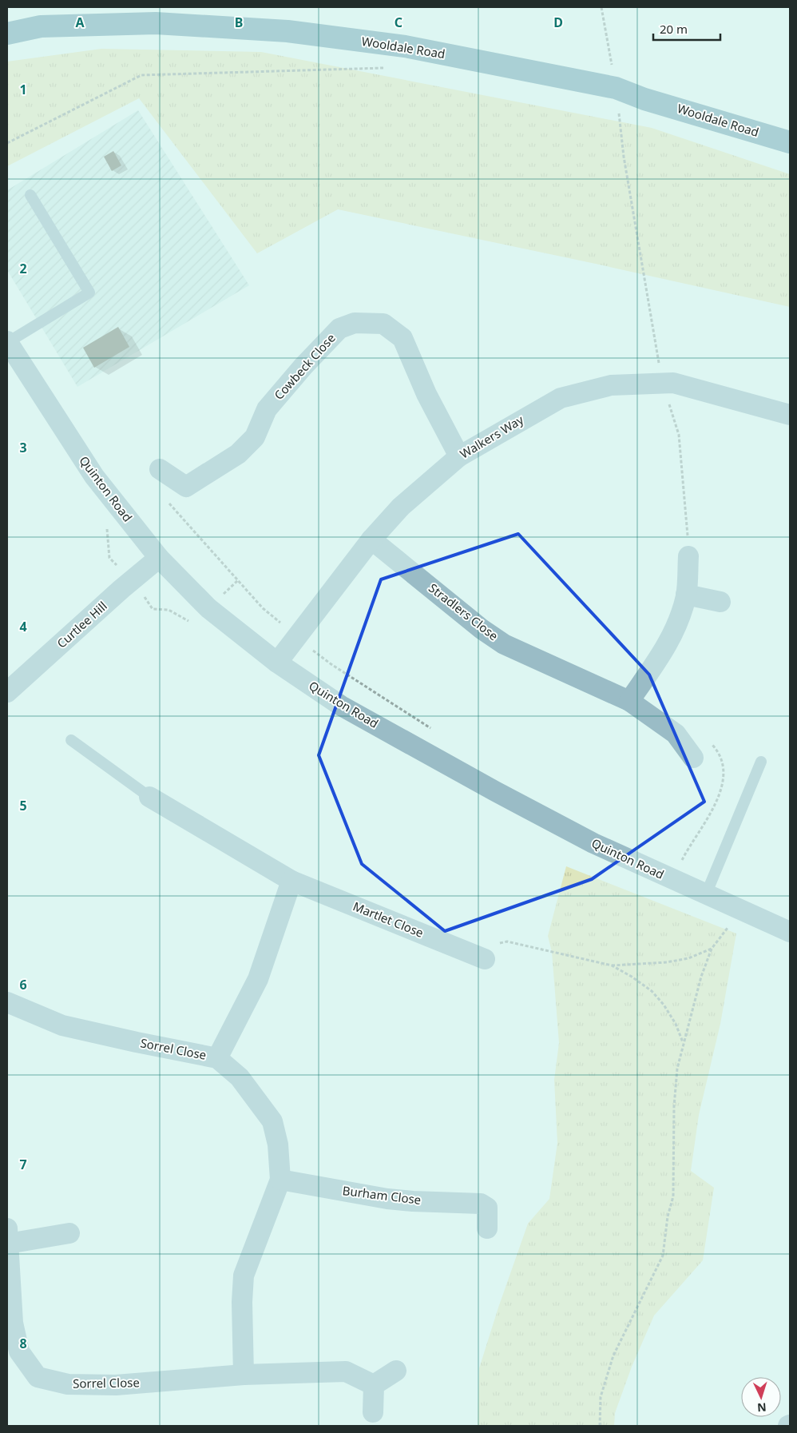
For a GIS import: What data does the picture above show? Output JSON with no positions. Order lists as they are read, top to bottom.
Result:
{
  "streets": {
    "street": [
      "Wooldale Road",
      "Cowbeck Close",
      "Walkers Way",
      "Quinton Road",
      "Stradlers Close",
      "Curtlee Hill",
      "Martlet Close",
      "Sorrel Close",
      "Burham Close"
    ]
  },
  "crossings": [
    ["Cowbeck Close", "Walkers Way"],
    ["Walkers Way", "Quinton Road"],
    ["Walkers Way", "Stradlers Close"],
    ["Quinton Road", "Curtlee Hill"],
    ["Sorrel Close", "Burham Close"]
  ],
  "scale_bar": "20 m",
  "north": "bottom",
  "grid": {
    "columns": [
      "A",
      "B",
      "C",
      "D"
    ],
    "rows": [
      "1",
      "2",
      "3",
      "4",
      "5",
      "6",
      "7",
      "8"
    ]
  }
}
